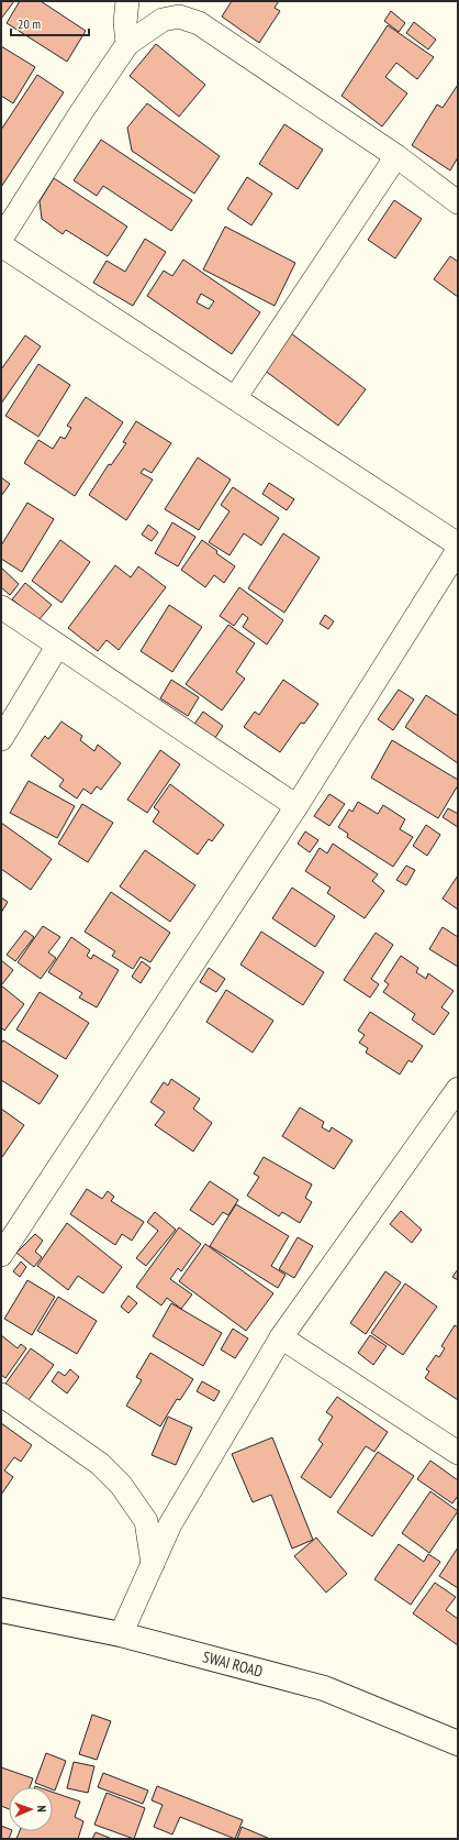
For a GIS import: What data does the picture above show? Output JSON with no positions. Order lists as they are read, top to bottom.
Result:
{
  "streets": {
    "street": ["SWAI ROAD"]
  },
  "scale_bar": "20 m",
  "north": "right"
}
